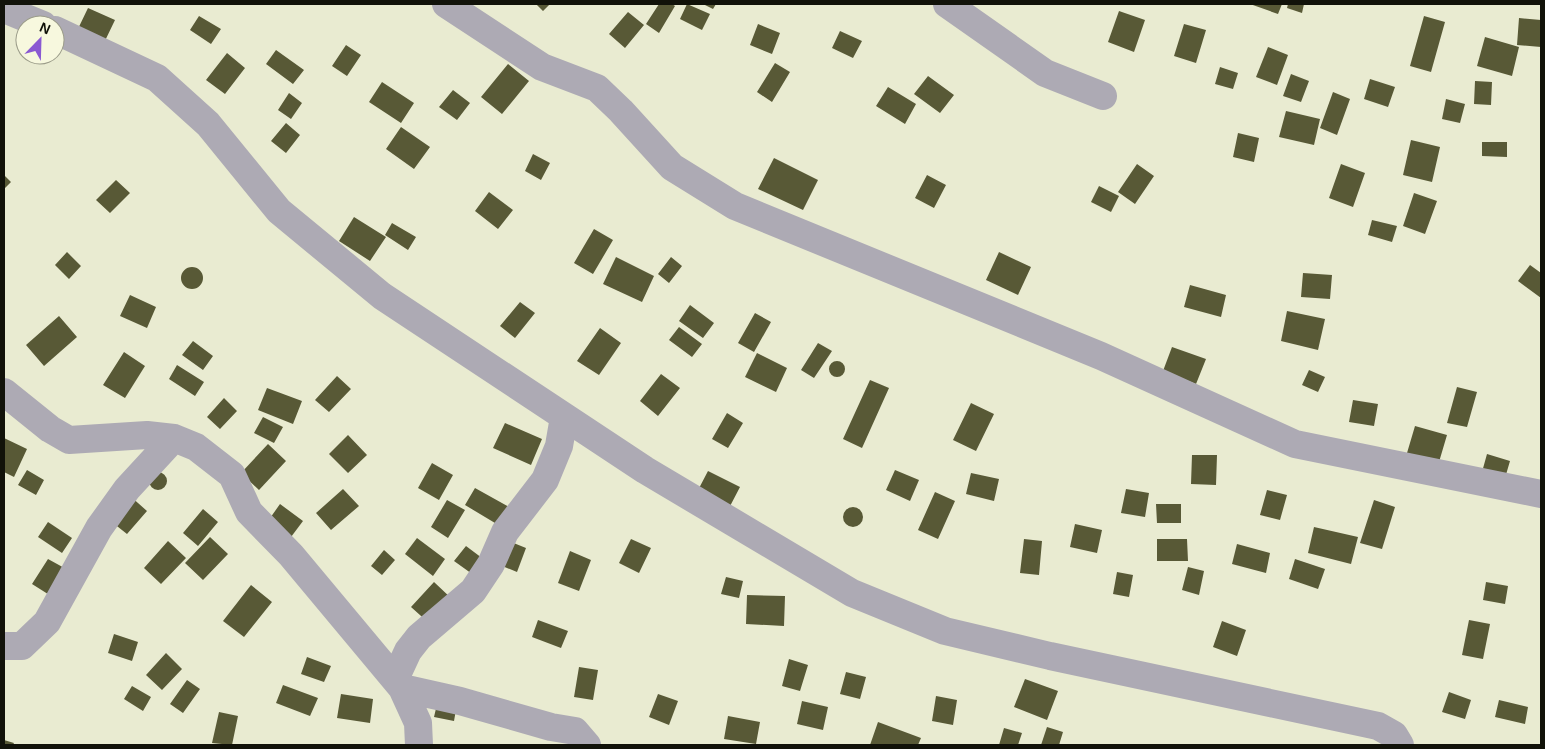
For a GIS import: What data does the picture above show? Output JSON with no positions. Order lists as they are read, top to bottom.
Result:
{
  "north": "top right"
}
